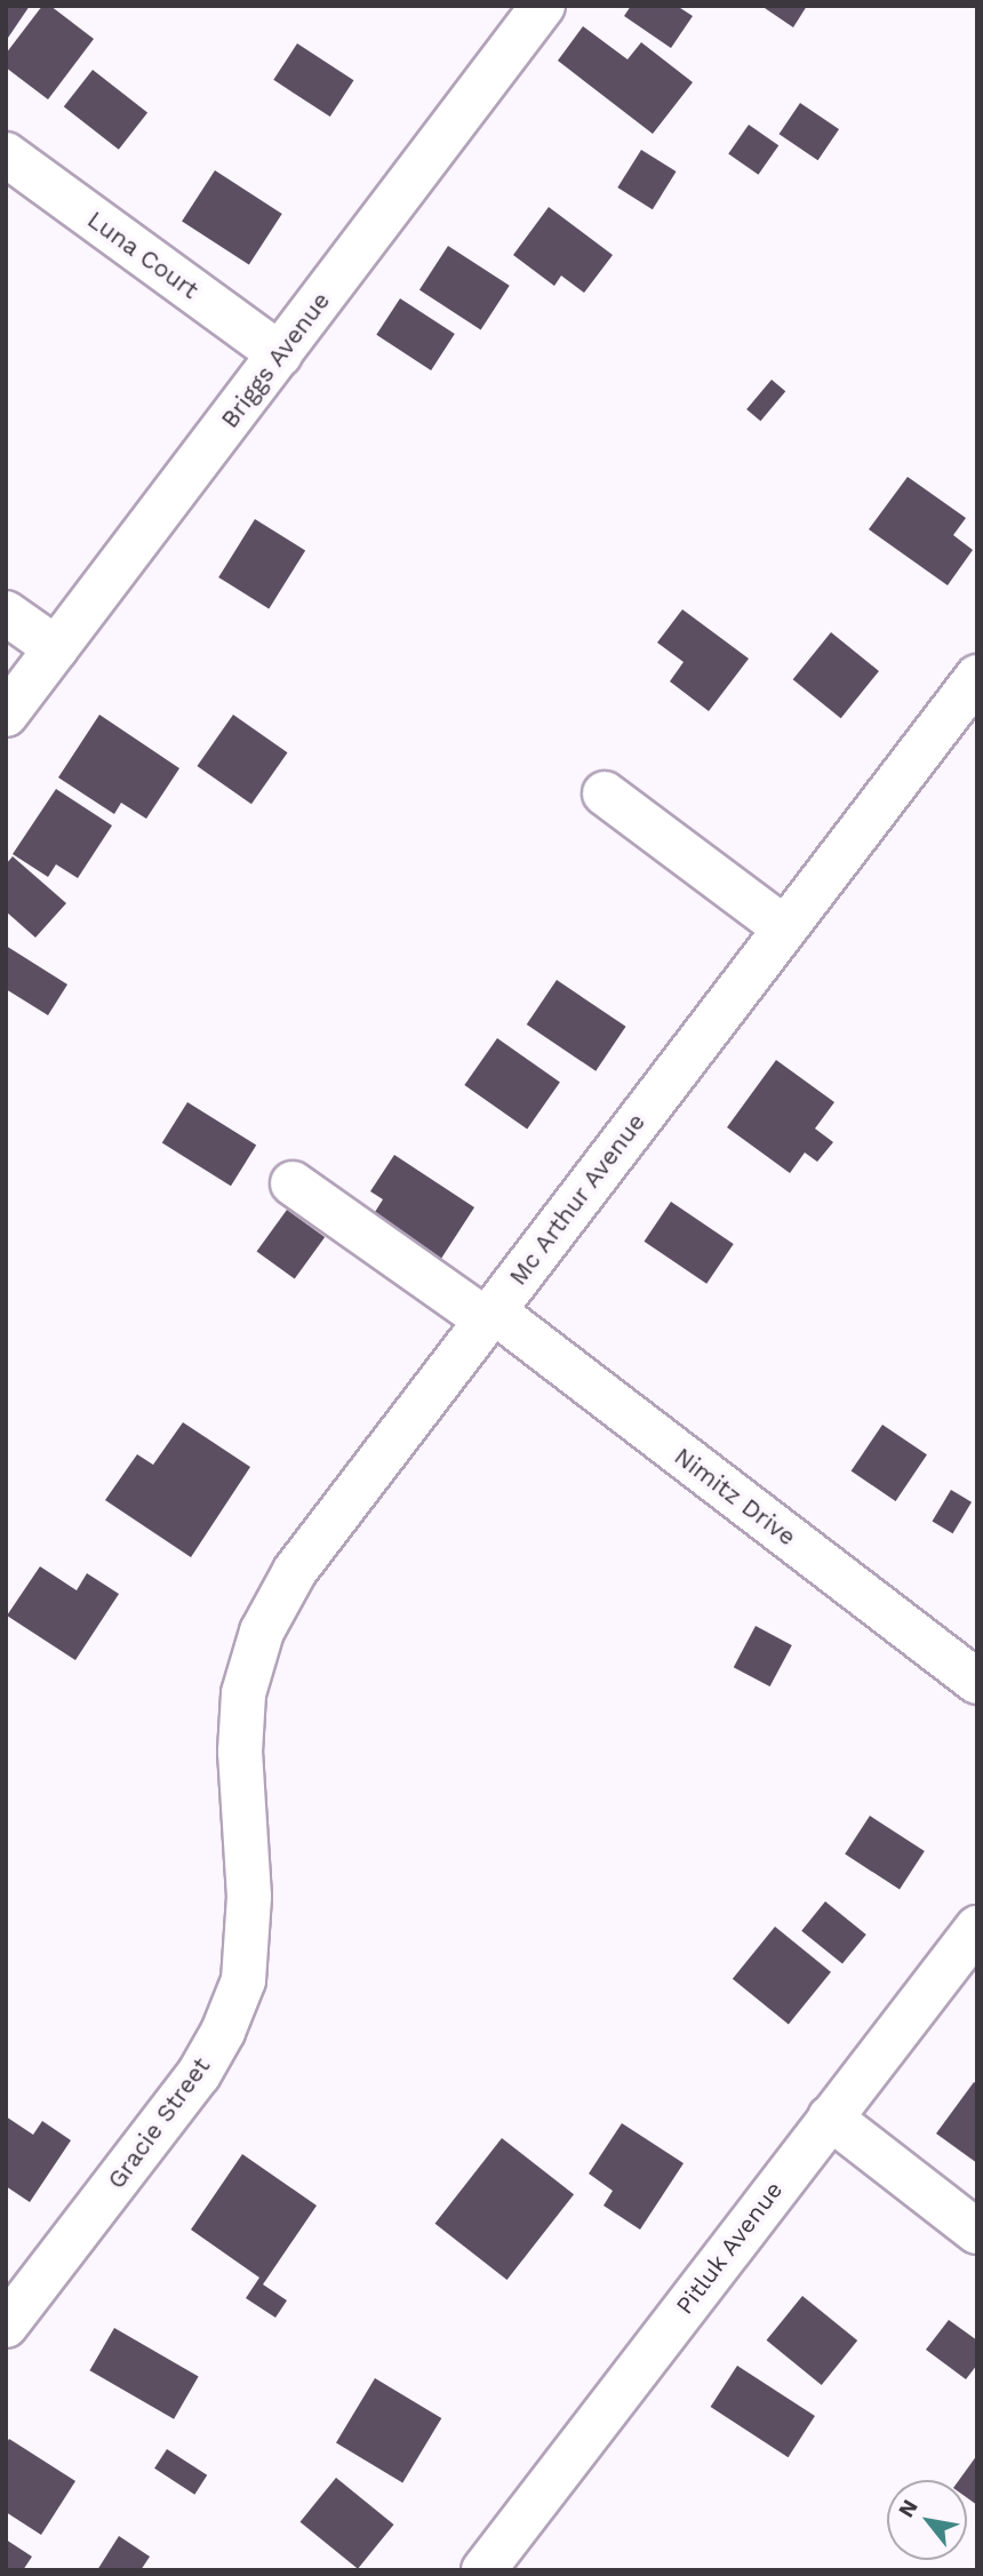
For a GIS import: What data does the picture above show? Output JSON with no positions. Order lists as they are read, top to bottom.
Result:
{
  "streets": {
    "street": [
      "Luna Court",
      "Briggs Avenue",
      "Mc Arthur Avenue",
      "Nimitz Drive",
      "Gracie Street",
      "Pitluk Avenue"
    ]
  },
  "crossings": [
    ["Luna Court", "Briggs Avenue"],
    ["Mc Arthur Avenue", "Nimitz Drive"],
    ["Mc Arthur Avenue", "Gracie Street"]
  ],
  "north": "top left"
}
